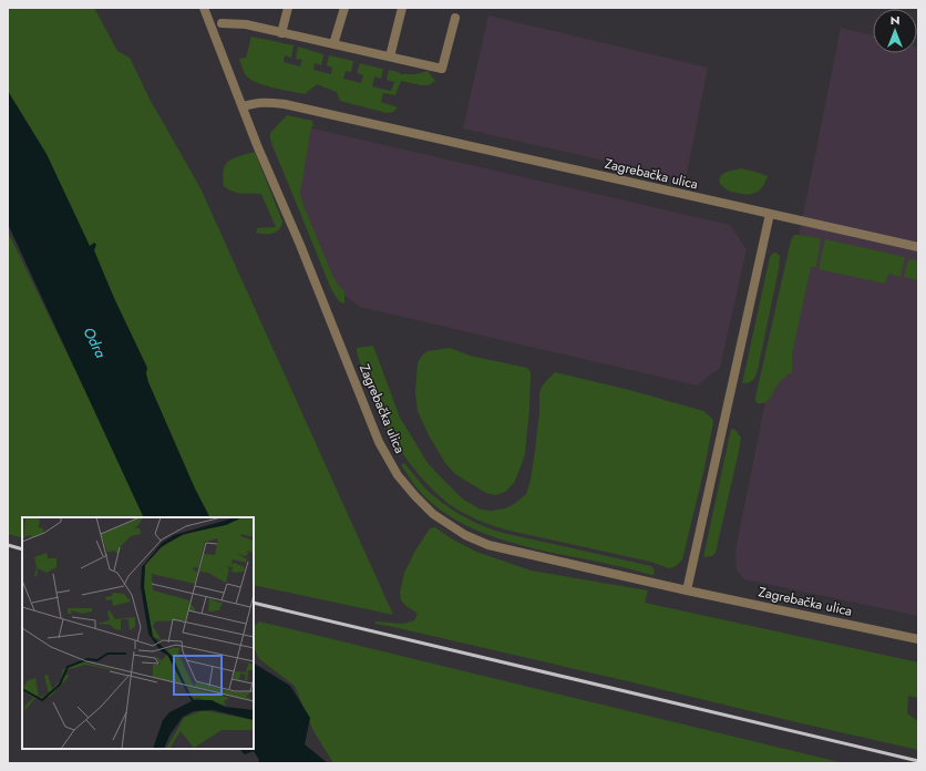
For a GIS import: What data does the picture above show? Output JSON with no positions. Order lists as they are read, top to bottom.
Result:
{
  "streets": {
    "street": ["Zagrebačka ulica"]
  },
  "water": ["Odra"],
  "north": "top"
}
